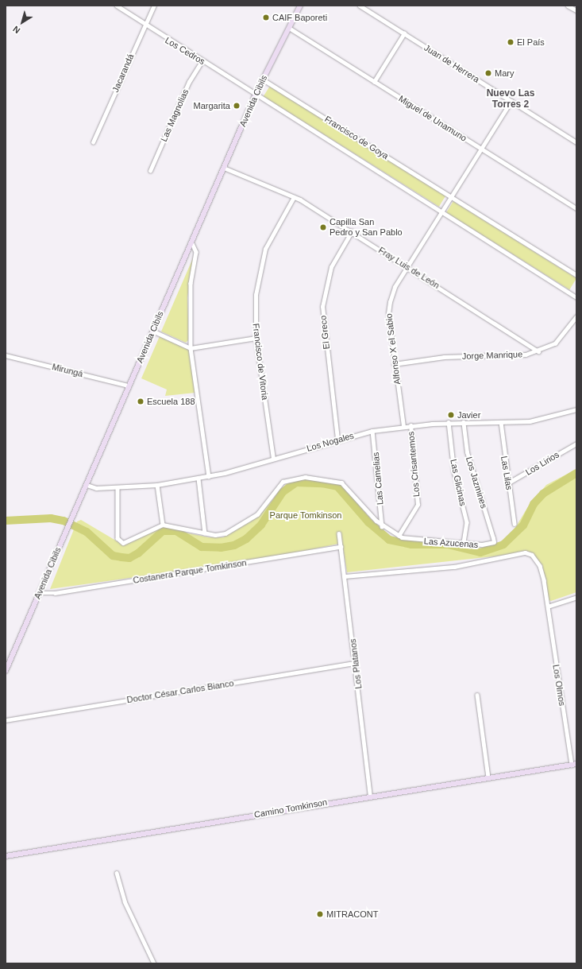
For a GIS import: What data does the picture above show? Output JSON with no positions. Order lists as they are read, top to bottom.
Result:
{
  "streets": {
    "street": [
      "Los Cedros",
      "Juan de Herrera",
      "Jacarandá",
      "Avenida Cibils",
      "Las Magnolias",
      "Miguel de Unamuno",
      "Francisco de Goya",
      "Fray Luis de León",
      "El Greco",
      "Alfonso X el Sabio",
      "Jorge Manrique",
      "Francisco de Vitoria",
      "Mirungá",
      "Los Nogales",
      "Los Lirios",
      "Los Crisantemos",
      "Las Lilas",
      "Las Camelias",
      "Las Glicinas",
      "Los Jazmines",
      "Las Azucenas",
      "Costanera Parque Tomkinson",
      "Los Platanos",
      "Los Olmos",
      "Doctor César Carlos Bianco",
      "Camino Tomkinson"
    ]
  },
  "crossings": [
    ["Los Cedros", "Jacarandá"],
    ["Los Cedros", "Avenida Cibils"],
    ["Los Cedros", "Las Magnolias"],
    ["Los Cedros", "Francisco de Goya"],
    ["Avenida Cibils", "Miguel de Unamuno"],
    ["Avenida Cibils", "Francisco de Goya"],
    ["Avenida Cibils", "Fray Luis de León"],
    ["Avenida Cibils", "Mirungá"],
    ["Avenida Cibils", "Los Nogales"],
    ["Avenida Cibils", "Costanera Parque Tomkinson"],
    ["Francisco de Goya", "Alfonso X el Sabio"],
    ["Fray Luis de León", "El Greco"],
    ["Fray Luis de León", "Alfonso X el Sabio"],
    ["Fray Luis de León", "Jorge Manrique"],
    ["Fray Luis de León", "Francisco de Vitoria"],
    ["El Greco", "Los Nogales"],
    ["Alfonso X el Sabio", "Jorge Manrique"],
    ["Alfonso X el Sabio", "Los Nogales"],
    ["Francisco de Vitoria", "Los Nogales"],
    ["Los Nogales", "Los Crisantemos"],
    ["Los Nogales", "Las Lilas"],
    ["Los Nogales", "Las Camelias"],
    ["Los Nogales", "Las Glicinas"],
    ["Los Nogales", "Los Jazmines"],
    ["Los Lirios", "Las Lilas"],
    ["Los Crisantemos", "Las Azucenas"],
    ["Las Camelias", "Las Azucenas"],
    ["Las Glicinas", "Las Azucenas"],
    ["Los Jazmines", "Las Azucenas"],
    ["Costanera Parque Tomkinson", "Los Platanos"],
    ["Los Platanos", "Doctor César Carlos Bianco"],
    ["Los Platanos", "Camino Tomkinson"],
    ["Los Olmos", "Camino Tomkinson"]
  ],
  "districts": ["Nuevo Las Torres 2"],
  "parks": ["Parque Tomkinson"],
  "places": [
    "CAIF Baporeti",
    "El País",
    "Mary",
    "Margarita",
    "Capilla San Pedro y San Pablo",
    "Escuela 188",
    "Javier",
    "MITRACONT"
  ],
  "north": "bottom left"
}
